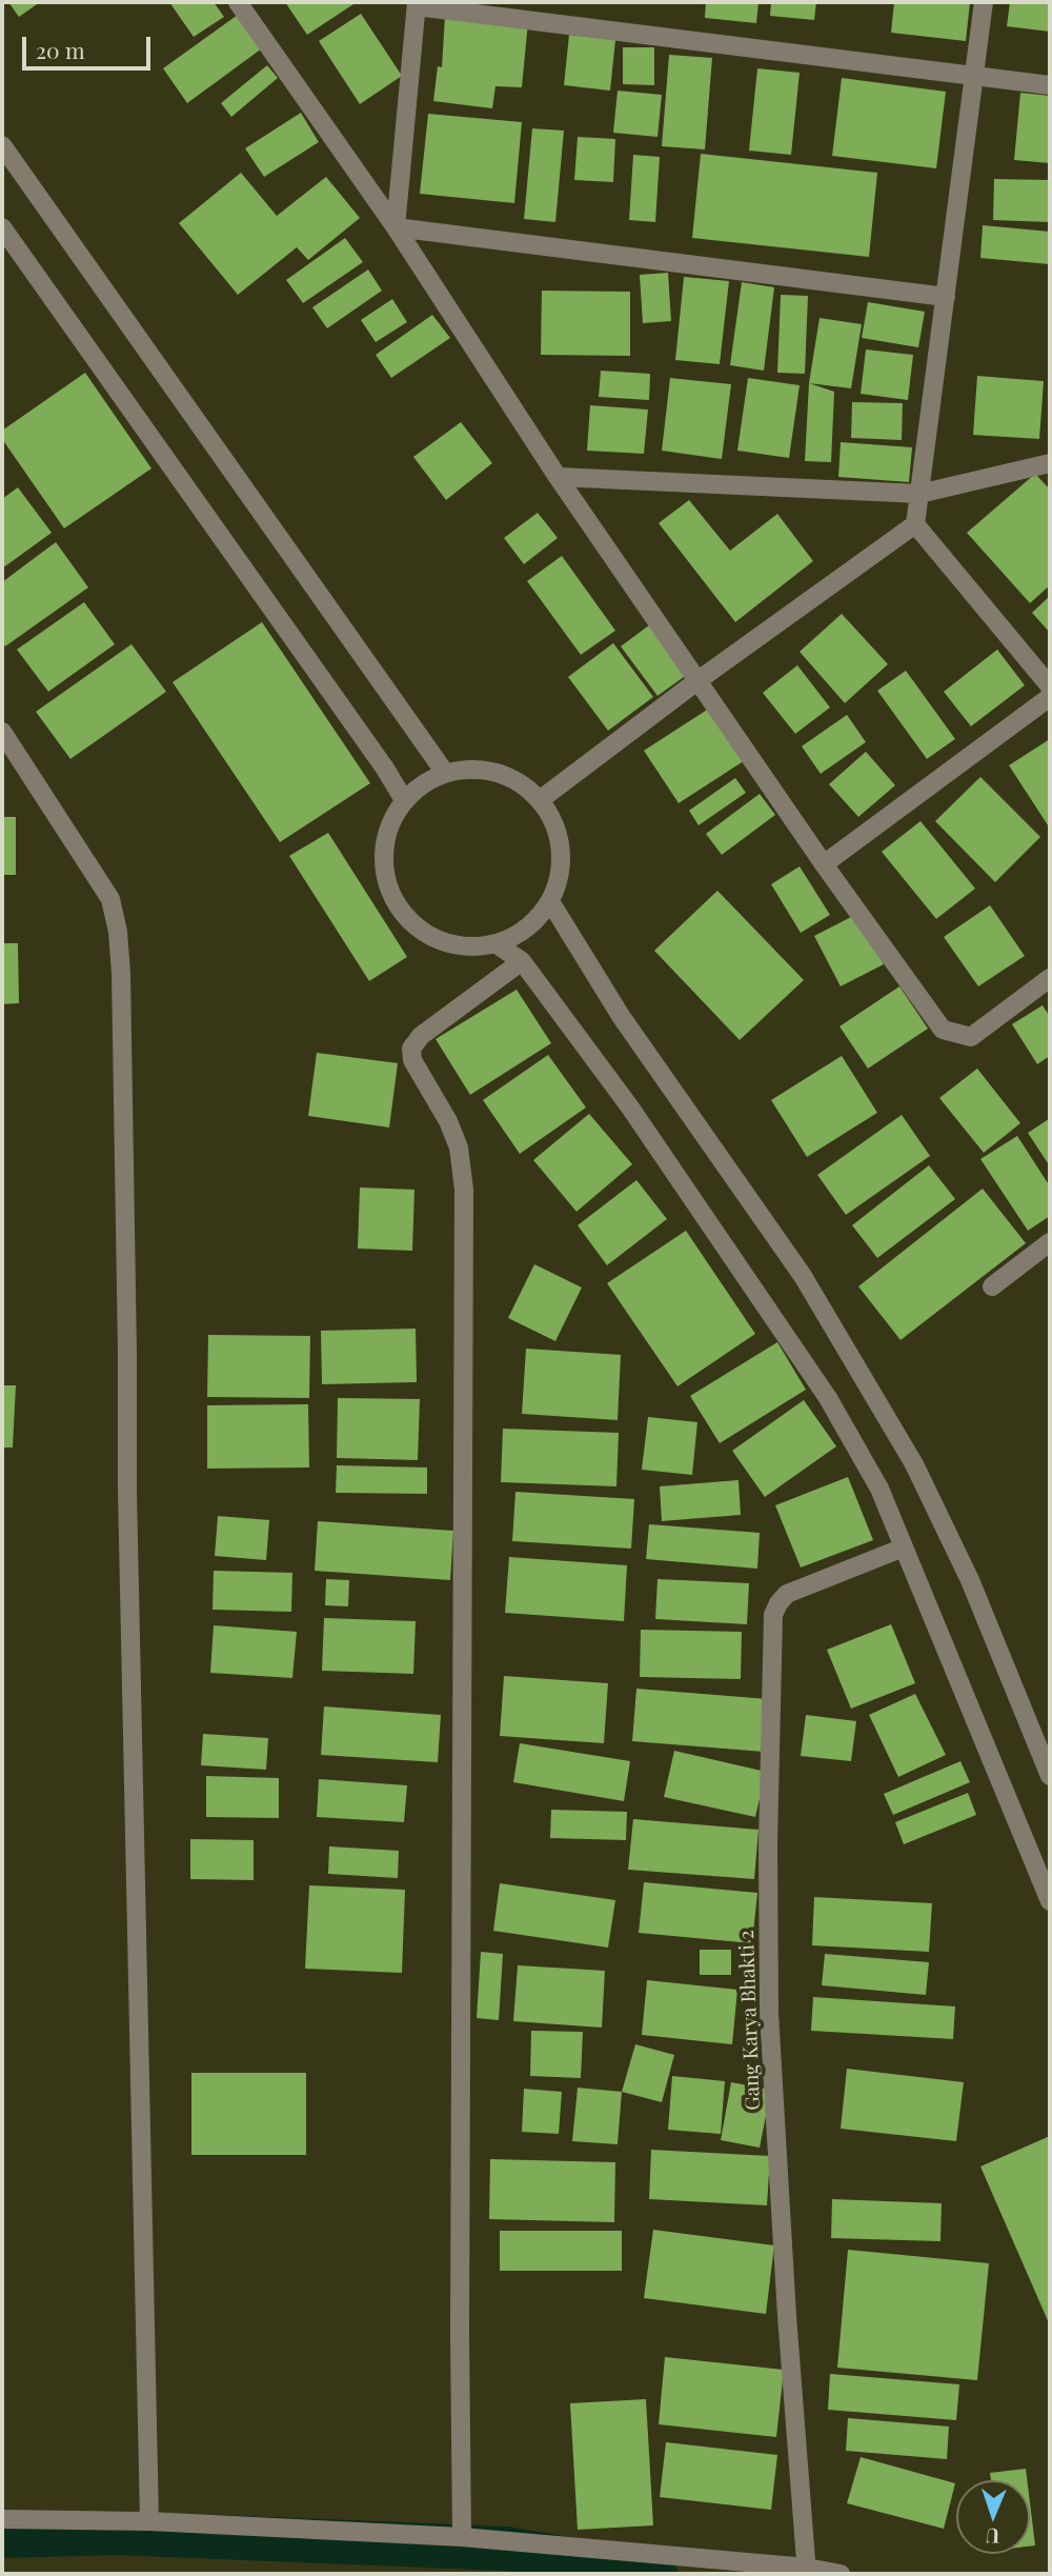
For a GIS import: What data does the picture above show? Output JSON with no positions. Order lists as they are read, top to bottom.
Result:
{
  "streets": {
    "street": ["Gang Karya Bhakti 2"]
  },
  "scale_bar": "20 m",
  "north": "bottom"
}
